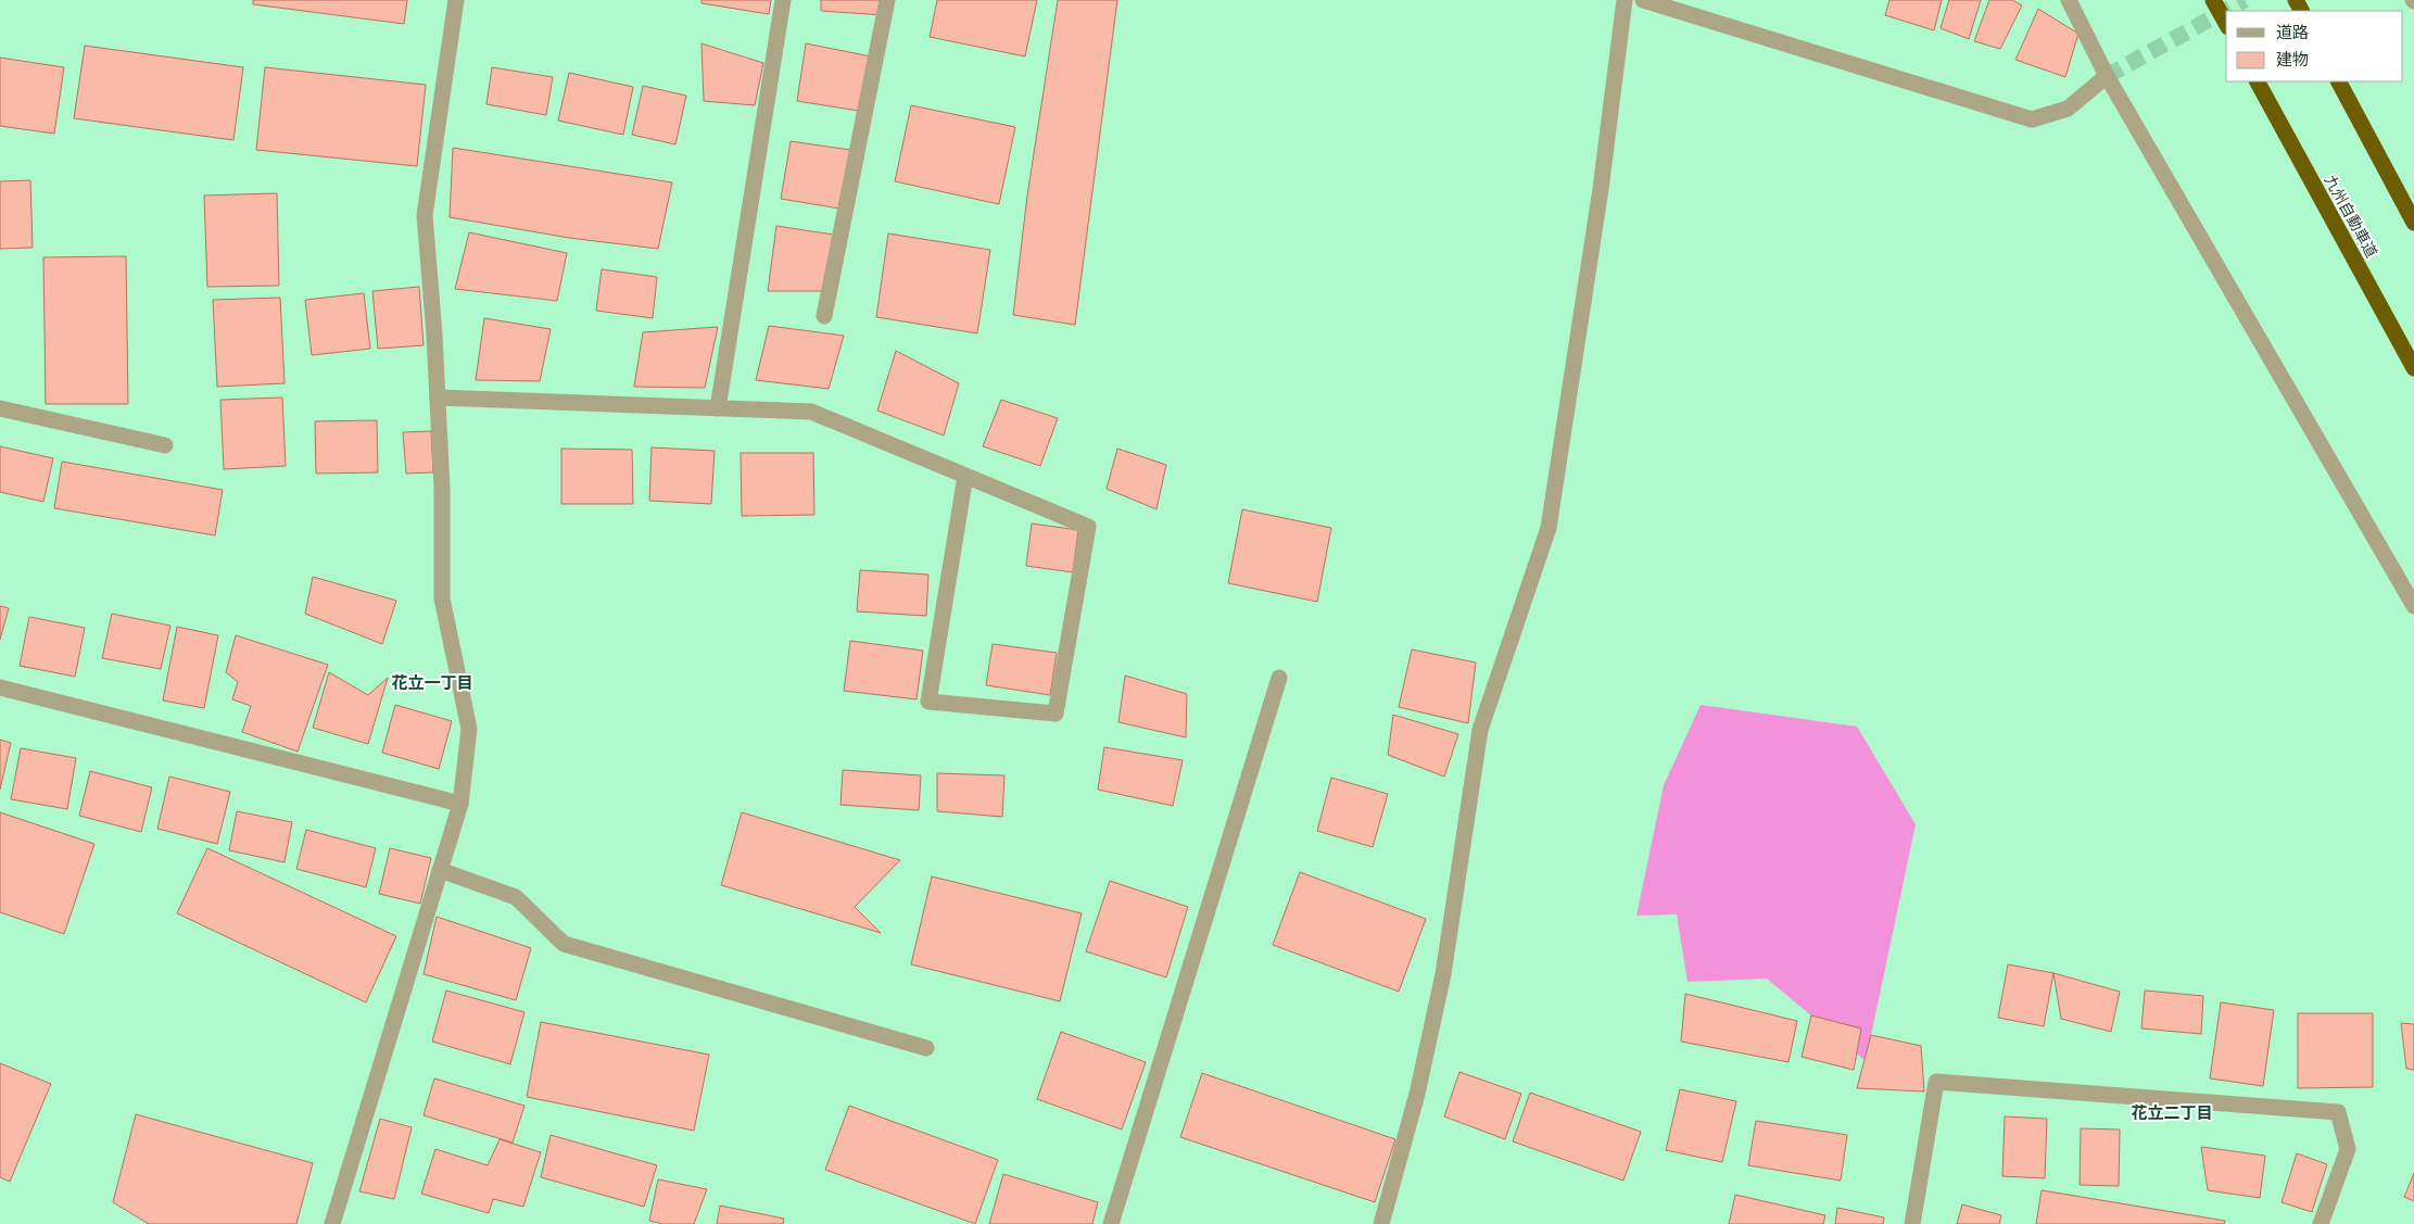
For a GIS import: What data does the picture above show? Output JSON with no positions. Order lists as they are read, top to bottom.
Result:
{
  "streets": {
    "highway": ["九州自動車道"]
  },
  "districts": ["花立一丁目", "花立二丁目"],
  "legend": ["道路", "建物"]
}
